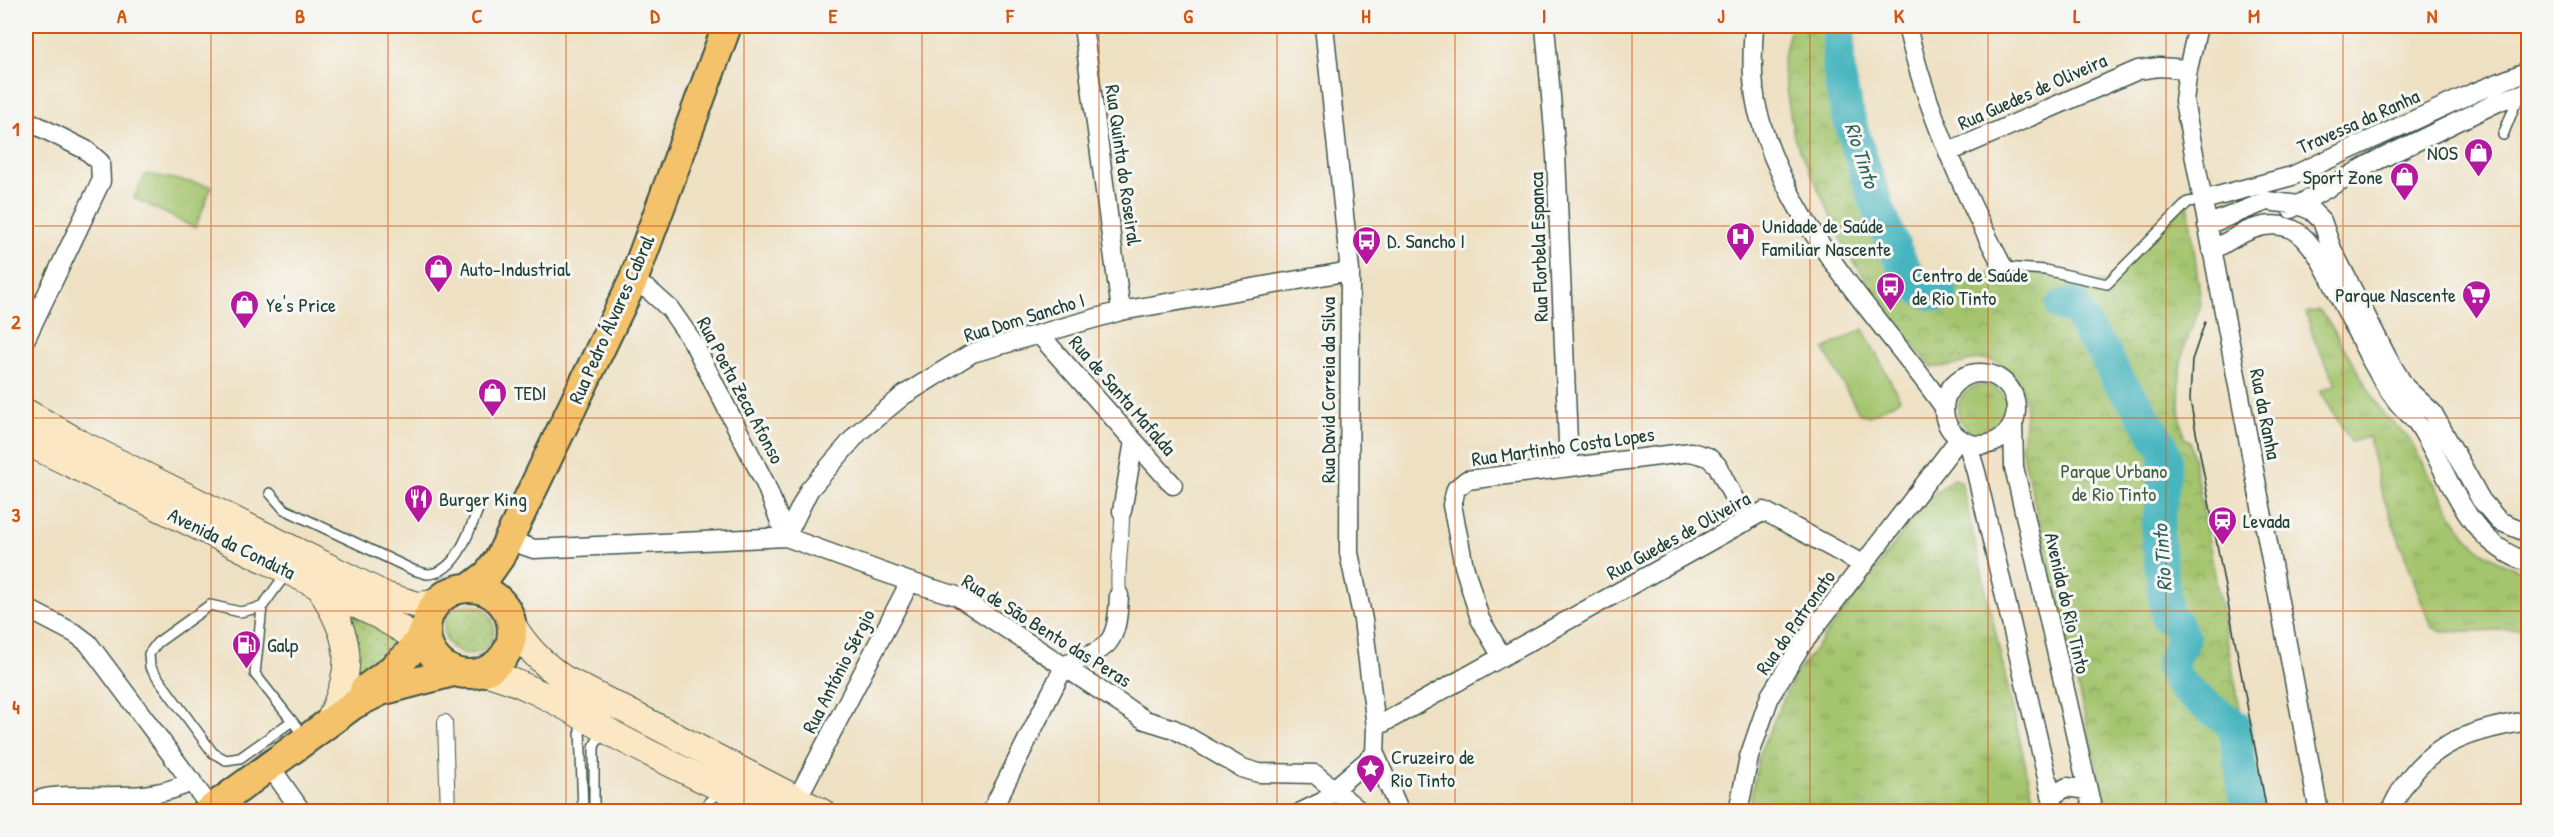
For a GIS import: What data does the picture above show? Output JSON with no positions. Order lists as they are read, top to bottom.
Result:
{
  "streets": {
    "main road": ["Rua Pedro Álvares Cabral", "Avenida da Conduta"],
    "street": [
      "Rua Guedes de Oliveira",
      "Travessa da Ranha",
      "Rua Quinta do Roseiral",
      "Rua Florbela Espanca",
      "Rua Dom Sancho I",
      "Rua Poeta Zeca Afonso",
      "Rua David Correia da Silva",
      "Rua de Santa Mafalda",
      "Rua da Ranha",
      "Rua Martinho Costa Lopes",
      "Avenida do Rio Tinto",
      "Rua do Patronato",
      "Rua de São Bento das Peras",
      "Rua António Sérgio"
    ]
  },
  "crossings": [
    ["Rua Guedes de Oliveira", "Rua David Correia da Silva"],
    ["Rua Guedes de Oliveira", "Rua da Ranha"],
    ["Rua Guedes de Oliveira", "Rua Martinho Costa Lopes"],
    ["Rua Guedes de Oliveira", "Rua do Patronato"],
    ["Travessa da Ranha", "Rua da Ranha"],
    ["Rua Quinta do Roseiral", "Rua Dom Sancho I"],
    ["Rua Florbela Espanca", "Rua Martinho Costa Lopes"],
    ["Rua Dom Sancho I", "Rua Poeta Zeca Afonso"],
    ["Rua Dom Sancho I", "Rua David Correia da Silva"],
    ["Rua Dom Sancho I", "Rua de Santa Mafalda"],
    ["Rua Dom Sancho I", "Rua de São Bento das Peras"],
    ["Rua Pedro Álvares Cabral", "Rua Poeta Zeca Afonso"],
    ["Rua Pedro Álvares Cabral", "Avenida da Conduta"],
    ["Rua Pedro Álvares Cabral", "Rua de São Bento das Peras"],
    ["Rua Poeta Zeca Afonso", "Rua de São Bento das Peras"],
    ["Rua de São Bento das Peras", "Rua António Sérgio"]
  ],
  "water": ["Rio Tinto"],
  "parks": ["Parque Urbano de Rio Tinto"],
  "places": {
    "shop": [
      "NOS",
      "Sport Zone",
      "Auto-Industrial",
      "Ye's Price",
      "TEDI"
    ],
    "hospital": ["Unidade de Saúde Familiar Nascente"],
    "bus stop": ["D. Sancho I", "Centro de Saúde de Rio Tinto"],
    "supermarket": ["Parque Nascente"],
    "restaurant": ["Burger King"],
    "station": ["Levada"],
    "fuel station": ["Galp"],
    "place": ["Cruzeiro de Rio Tinto"]
  },
  "grid": {
    "columns": [
      "A",
      "B",
      "C",
      "D",
      "E",
      "F",
      "G",
      "H",
      "I",
      "J",
      "K",
      "L",
      "M",
      "N"
    ],
    "rows": [
      "1",
      "2",
      "3",
      "4"
    ]
  }
}
